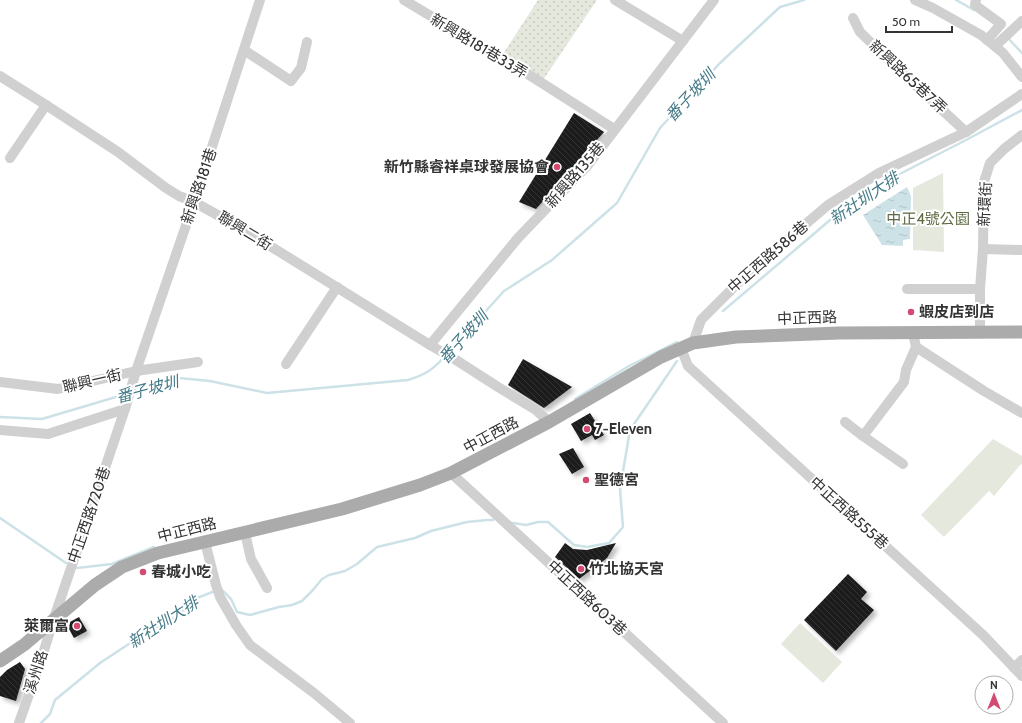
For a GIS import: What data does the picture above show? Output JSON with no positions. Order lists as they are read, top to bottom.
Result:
{
  "streets": {
    "main road": ["中正西路"],
    "street": [
      "新興路181巷33弄",
      "新興路65巷7弄",
      "新興路135巷",
      "新興路181巷",
      "新環街",
      "聯興二街",
      "中正西路586巷",
      "聯興一街",
      "中正西路555巷",
      "中正西路720巷",
      "中正西路603巷",
      "溪州路"
    ]
  },
  "crossings": [
    ["新興路181巷33弄", "新興路135巷"],
    ["新興路65巷7弄", "中正西路586巷"],
    ["新興路135巷", "聯興二街"],
    ["新興路181巷", "聯興二街"],
    ["新興路181巷", "聯興一街"],
    ["新興路181巷", "中正西路720巷"],
    ["新環街", "中正西路"],
    ["聯興二街", "中正西路"],
    ["中正西路586巷", "中正西路"],
    ["中正西路", "中正西路555巷"],
    ["中正西路", "中正西路720巷"],
    ["中正西路", "中正西路603巷"],
    ["中正西路", "溪州路"],
    ["中正西路720巷", "溪州路"]
  ],
  "water": ["番子坡圳", "新社圳大排"],
  "parks": ["中正4號公園"],
  "places": [
    "新竹縣睿祥桌球發展協會",
    "蝦皮店到店",
    "7-Eleven",
    "聖德宮",
    "竹北協天宮",
    "春城小吃",
    "萊爾富"
  ],
  "scale_bar": "50 m",
  "north": "top"
}
